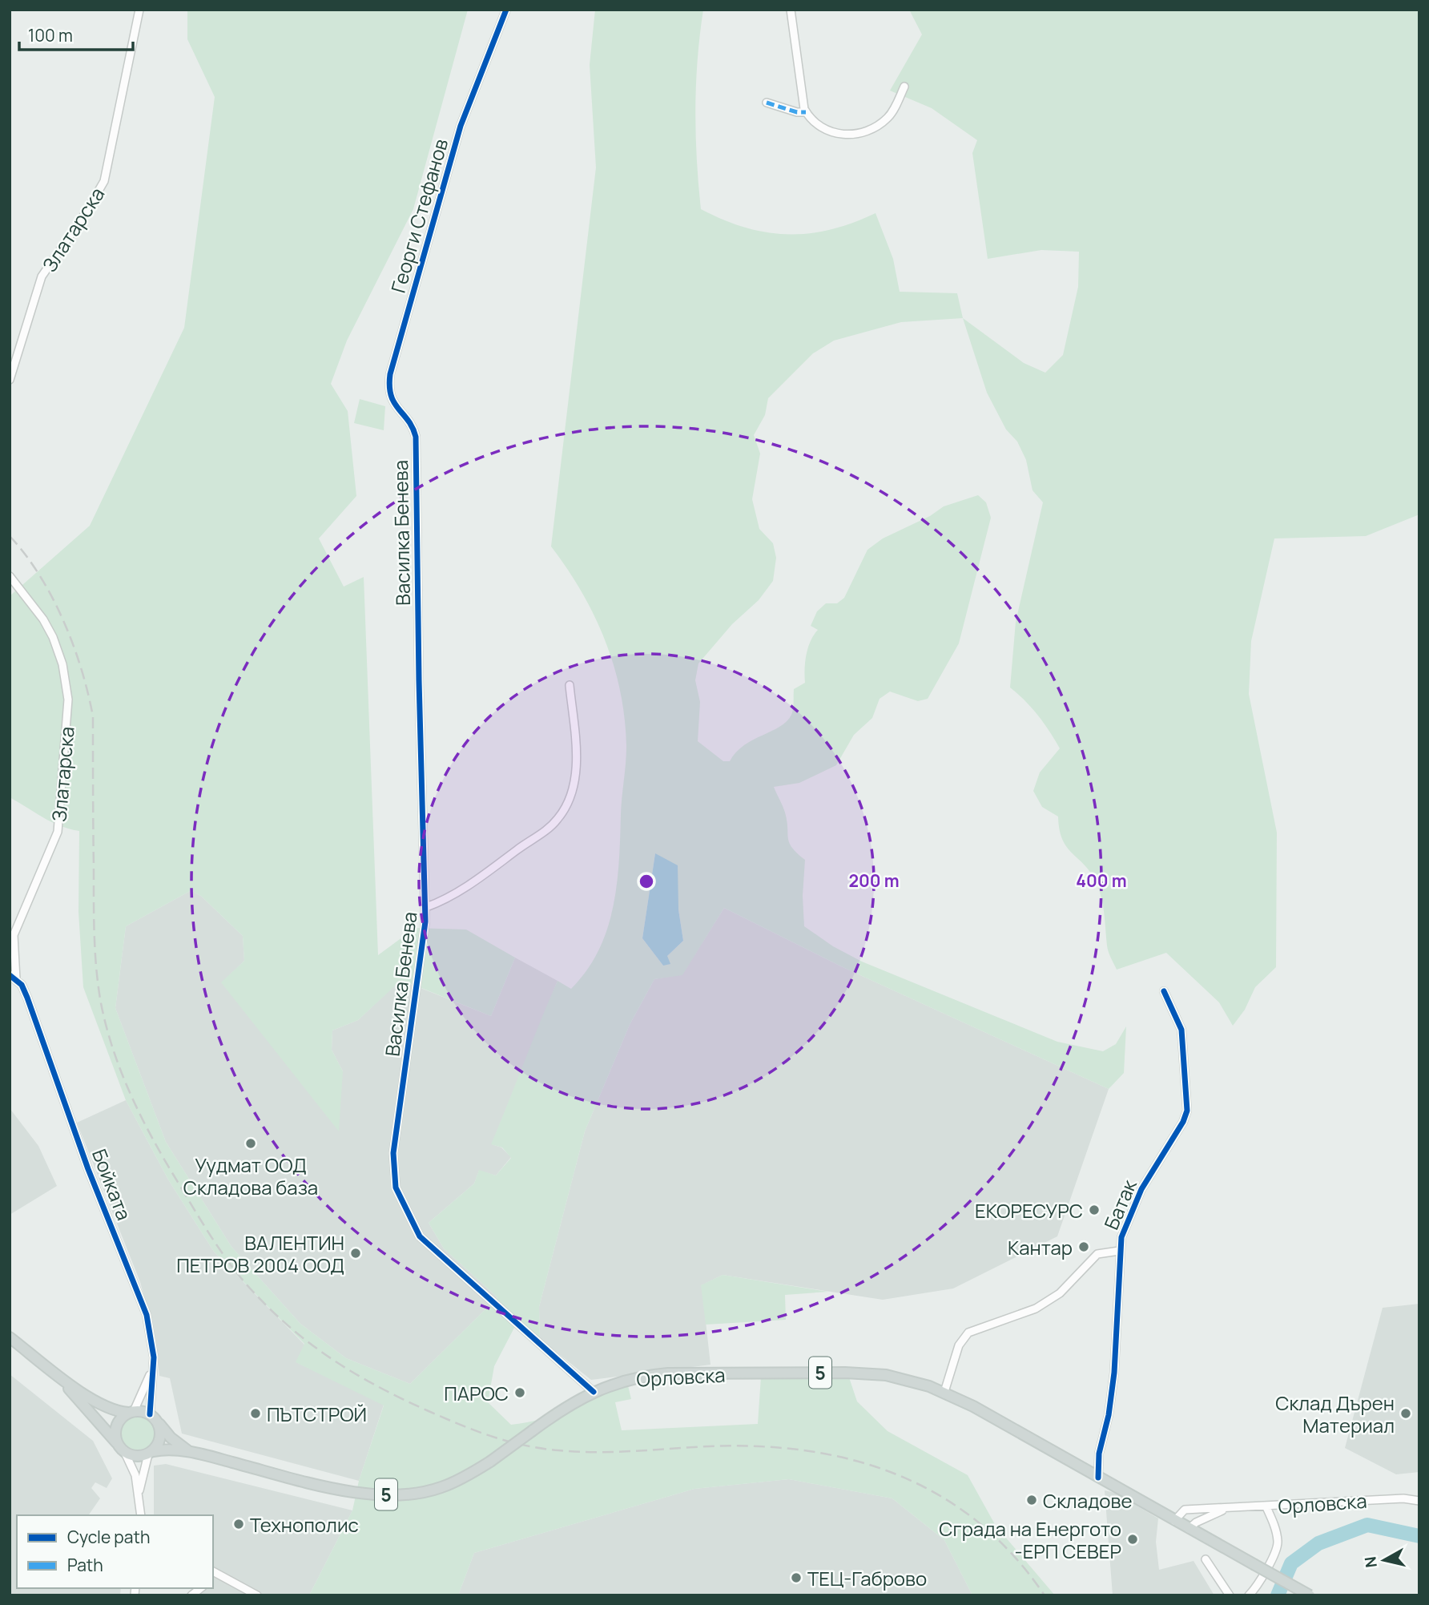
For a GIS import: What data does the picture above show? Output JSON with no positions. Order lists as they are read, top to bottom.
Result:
{
  "streets": {
    "main road": ["5", "Орловска"],
    "street": [
      "Георги Стефанов",
      "Златарска",
      "Василка Бенева",
      "Бойката",
      "Батак"
    ]
  },
  "crossings": [
    ["Георги Стефанов", "Василка Бенева"],
    ["Златарска", "Бойката"],
    ["Василка Бенева", "Орловска"],
    ["Бойката", "5"],
    ["Бойката", "Орловска"],
    ["Батак", "Орловска"],
    ["5", "Орловска"]
  ],
  "places": [
    "Уудмат ООД Складова база",
    "ЕКОРЕСУРС",
    "Кантар",
    "ВАЛЕНТИН ПЕТРОВ 2004 ООД",
    "ПАРОС",
    "ПЪТСТРОЙ",
    "Склад Дърен Материал",
    "Складове",
    "Технополис",
    "Сграда на Енергото -ЕРП СЕВЕР",
    "ТЕЦ-Габрово"
  ],
  "legend": ["Cycle path", "Path"],
  "scale_bar": "100 m",
  "north": "left",
  "rings": ["200 m", "400 m"]
}
